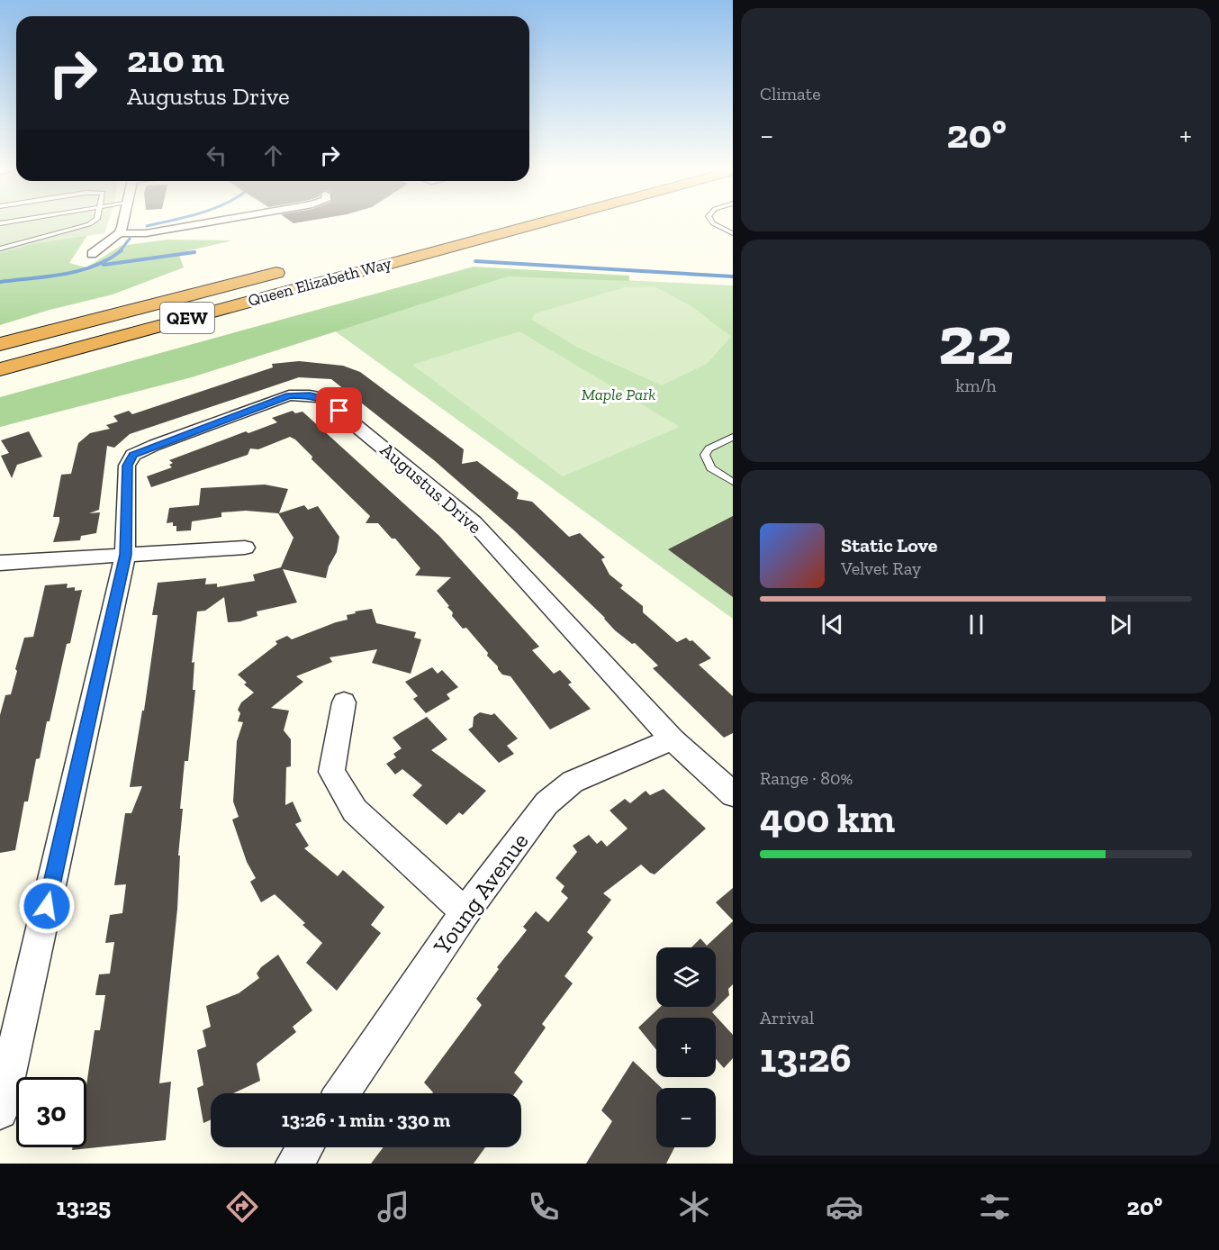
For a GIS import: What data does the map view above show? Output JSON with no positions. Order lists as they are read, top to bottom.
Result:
{
  "streets": {
    "highway": ["Queen Elizabeth Way", "QEW"],
    "street": ["Augustus Drive", "Young Avenue"]
  },
  "crossings": [
    ["Augustus Drive", "Young Avenue"]
  ],
  "parks": ["Maple Park"],
  "page": {
    "tile": [
      "Climate",
      ["22", "km/h"],
      ["Range · 80%", "400 km"],
      ["Arrival", "13:26"]
    ],
    "turn": ["210 m", "Augustus Drive"],
    "heat": ["−", "20°", "+"],
    "song": ["Static Love", "Velvet Ray"],
    "map_buttons": ["+", "−"],
    "limit": "30",
    "trip": "13:26 · 1 min · 330 m",
    "tabs": ["13:25", "20°"]
  }
}
